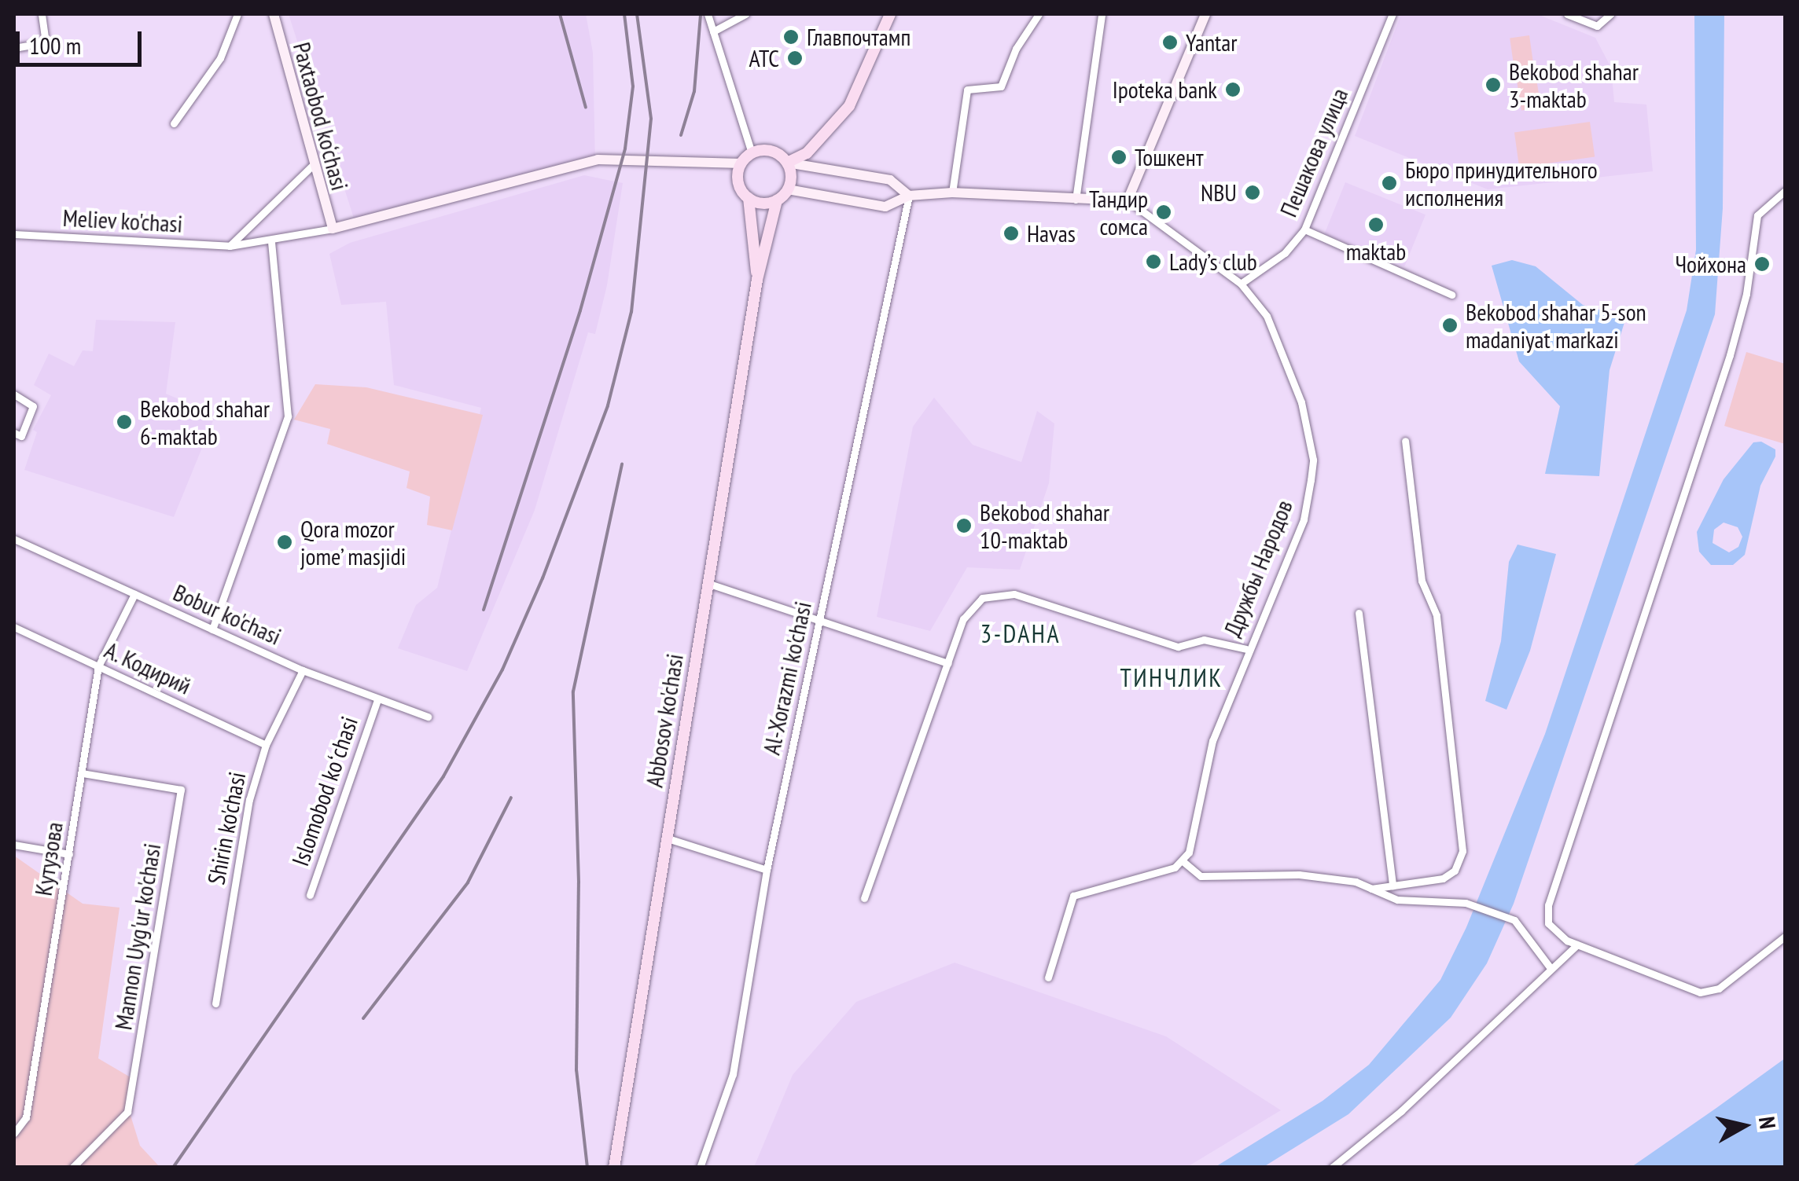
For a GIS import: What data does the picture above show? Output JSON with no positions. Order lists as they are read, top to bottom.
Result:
{
  "streets": {
    "main road": ["Abbosov ko'chasi"],
    "street": [
      "Paxtaobod ko‘chasi",
      "Пешакова улица",
      "Meliev ko'chasi",
      "Дружбы Народов",
      "Bobur ko'chasi",
      "А. Кодирий",
      "Al-Xorazmi ko'chasi",
      "Islomobod koʻchasi",
      "Shirin ko'chasi",
      "Кутузова",
      "Mannon Uyg'ur ko'chasi"
    ]
  },
  "crossings": [
    ["Paxtaobod ko‘chasi", "Meliev ko'chasi"],
    ["Пешакова улица", "Дружбы Народов"],
    ["Bobur ko'chasi", "Islomobod koʻchasi"],
    ["Bobur ko'chasi", "Shirin ko'chasi"],
    ["Bobur ko'chasi", "Кутузова"],
    ["А. Кодирий", "Shirin ko'chasi"],
    ["А. Кодирий", "Кутузова"],
    ["Кутузова", "Mannon Uyg'ur ko'chasi"]
  ],
  "districts": ["3-DAHA", "ТИНЧЛИК"],
  "places": [
    "Главпочтамп",
    "Yantar",
    "АТС",
    "Bekobod shahar 3-maktab",
    "Ipoteka bank",
    "Тошкент",
    "Бюро принудительного исполнения",
    "NBU",
    "Тандир сомса",
    "maktab",
    "Havas",
    "Lady’s club",
    "Чойхона",
    "Bekobod shahar 5-son madaniyat markazi",
    "Bekobod shahar 6-maktab",
    "Bekobod shahar 10-maktab",
    "Qora mozor jome’ masjidi"
  ],
  "scale_bar": "100 m",
  "north": "right"
}
